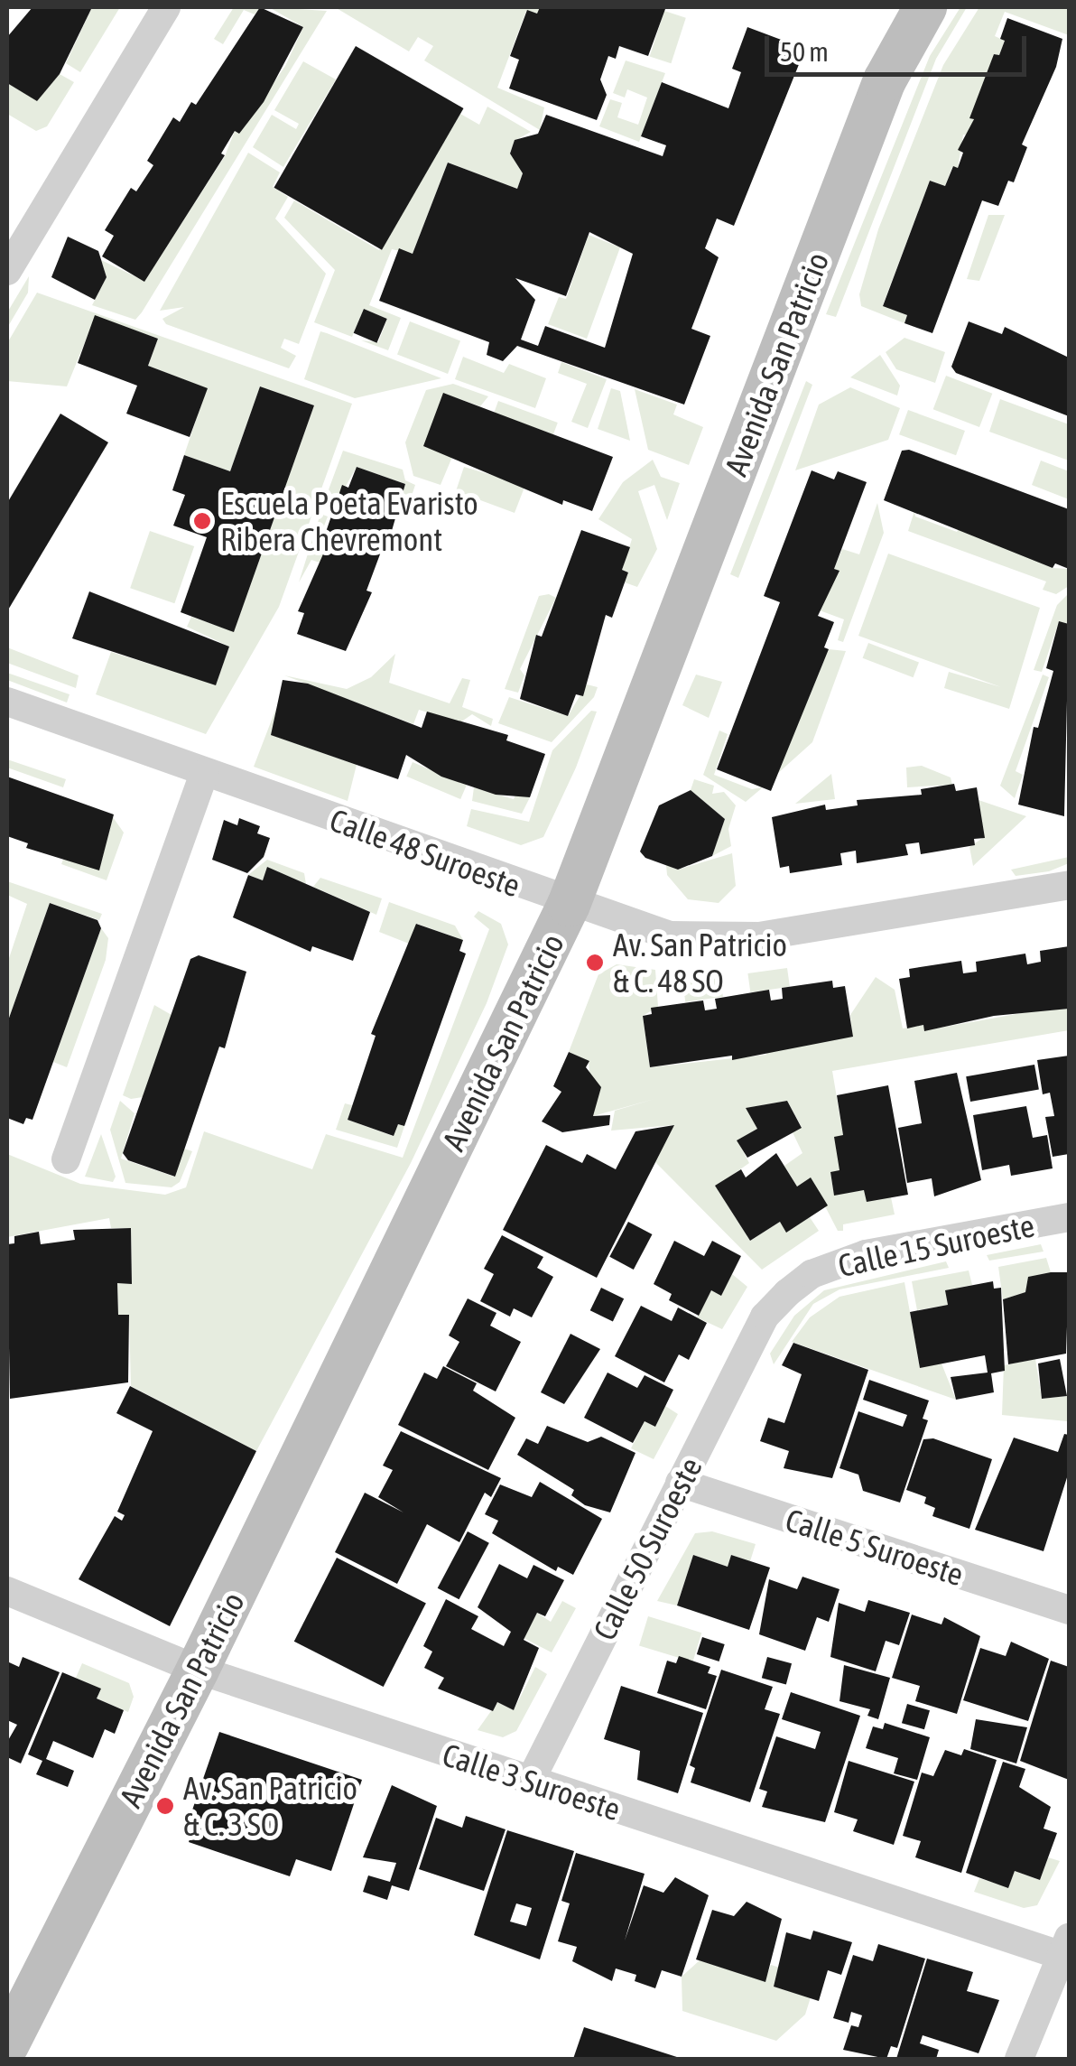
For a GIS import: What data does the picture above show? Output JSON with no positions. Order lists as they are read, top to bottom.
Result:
{
  "streets": {
    "street": [
      "Avenida San Patricio",
      "Calle 48 Suroeste",
      "Calle 15 Suroeste",
      "Calle 5 Suroeste",
      "Calle 50 Suroeste",
      "Calle 3 Suroeste"
    ]
  },
  "crossings": [
    ["Avenida San Patricio", "Calle 48 Suroeste"],
    ["Avenida San Patricio", "Calle 3 Suroeste"],
    ["Calle 15 Suroeste", "Calle 50 Suroeste"],
    ["Calle 5 Suroeste", "Calle 50 Suroeste"],
    ["Calle 50 Suroeste", "Calle 3 Suroeste"]
  ],
  "places": ["Escuela Poeta Evaristo Ribera Chevremont", "Av. San Patricio & C. 48 SO", "Av. San Patricio & C. 3 SO"],
  "scale_bar": "50 m"
}
